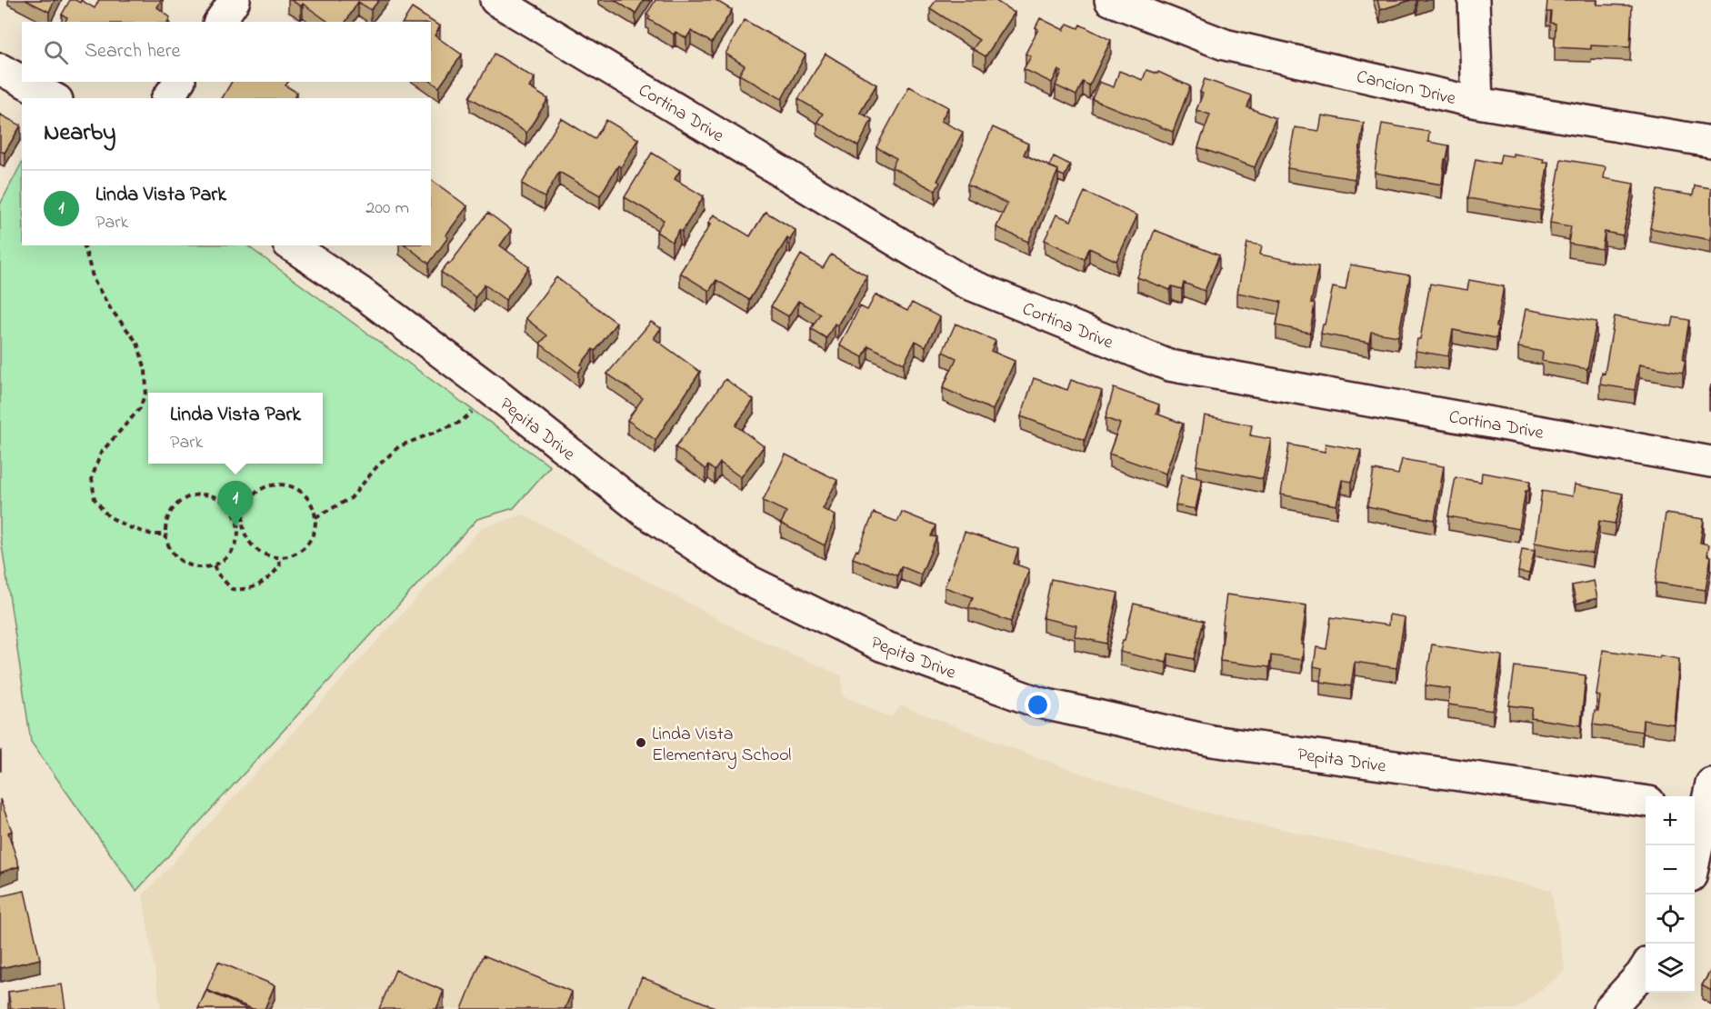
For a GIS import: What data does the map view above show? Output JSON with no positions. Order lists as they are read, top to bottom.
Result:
{
  "streets": {
    "street": ["Cancion Drive", "Cortina Drive", "Pepita Drive"]
  },
  "places": ["Linda Vista Elementary School"],
  "page": {
    "search": "Search here",
    "heading": "Nearby",
    "list": [
      {
        "mark": "1",
        "name": "Linda Vista Park",
        "note": "Park",
        "value": "200 m"
      }
    ],
    "popup": ["Linda Vista Park", "Park"],
    "pins": "1",
    "map_buttons": ["+", "−"]
  }
}
